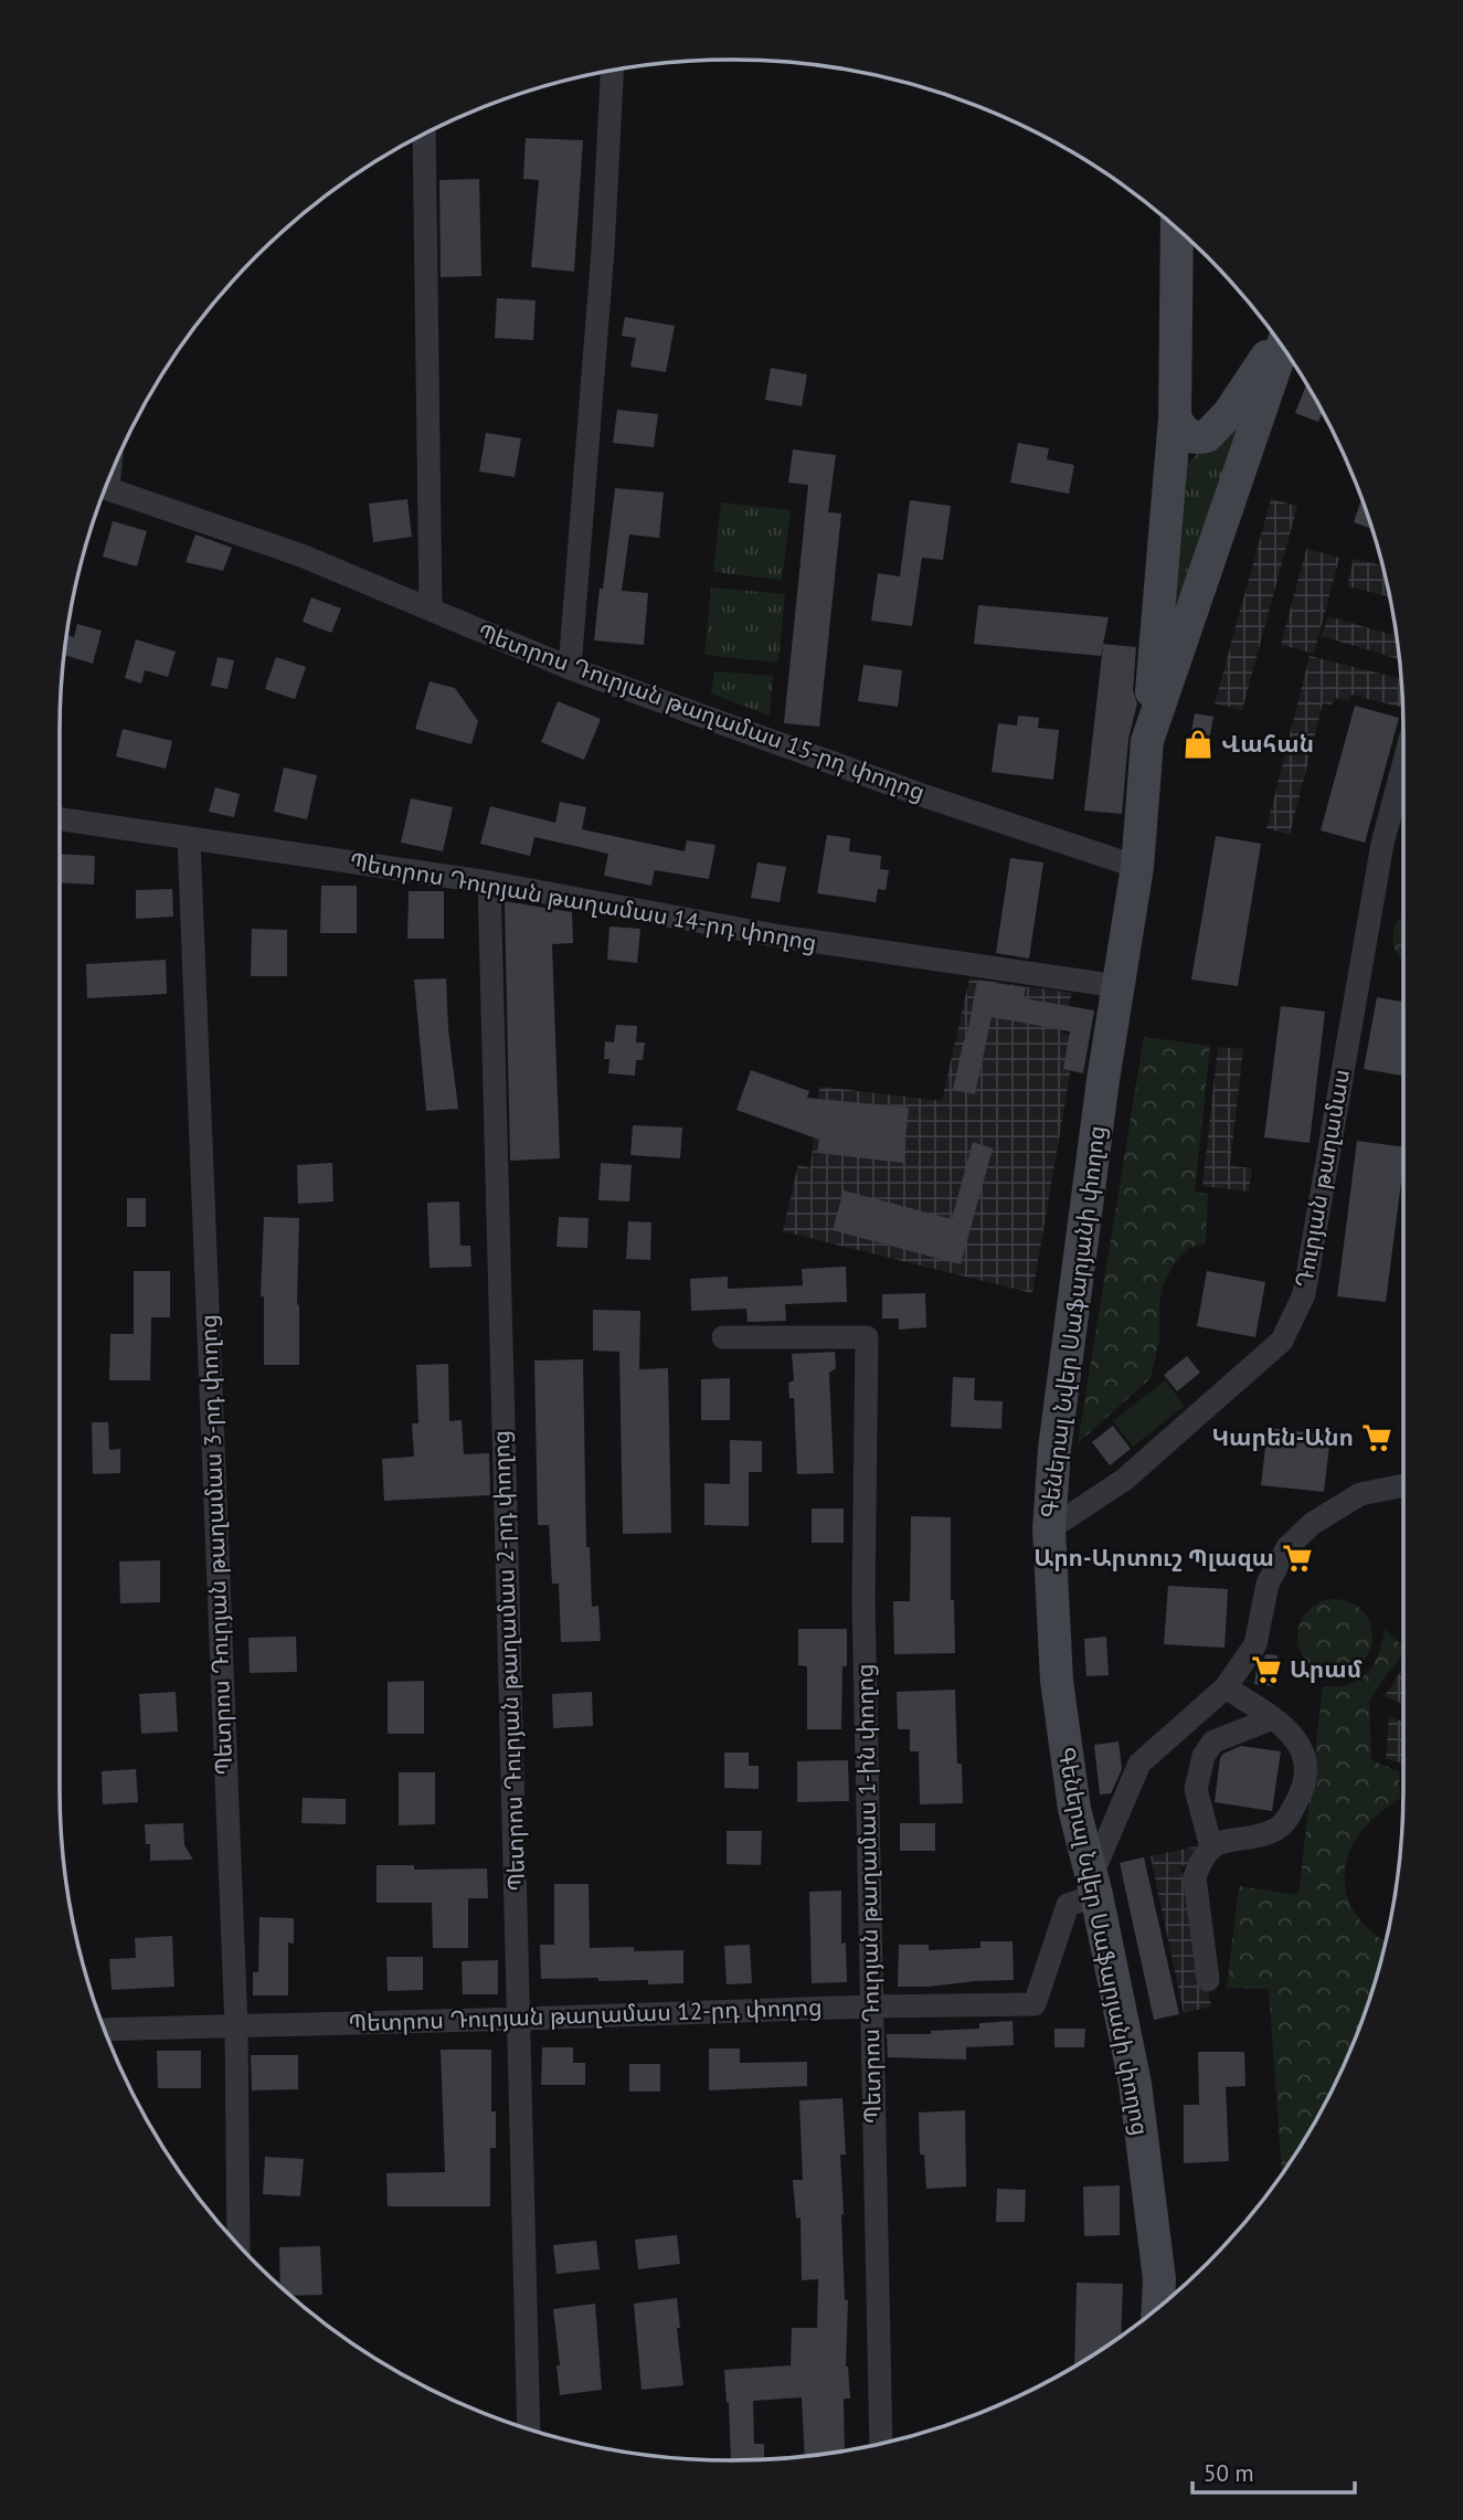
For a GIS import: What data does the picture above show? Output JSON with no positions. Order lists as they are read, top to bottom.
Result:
{
  "streets": {
    "main road": ["Գեներալ Նվեր Սաֆարյանի փողոց"],
    "street": [
      "Պետրոս Դուրյան թաղամաս 15-րդ փողոց",
      "Պետրոս Դուրյան թաղամաս 14-րդ փողոց",
      "Դուրյան թաղամաս",
      "Պետրոս Դուրյան թաղամաս 3-րդ փողոց",
      "Պետրոս Դուրյան թաղամաս 2-րդ փողոց",
      "Պետրոս Դուրյան թաղամաս 1-ին փողոց",
      "Պետրոս Դուրյան թաղամաս 12-րդ փողոց"
    ]
  },
  "crossings": [
    ["Պետրոս Դուրյան թաղամաս 15-րդ փողոց", "Գեներալ Նվեր Սաֆարյանի փողոց"],
    ["Պետրոս Դուրյան թաղամաս 14-րդ փողոց", "Գեներալ Նվեր Սաֆարյանի փողոց"],
    ["Պետրոս Դուրյան թաղամաս 14-րդ փողոց", "Պետրոս Դուրյան թաղամաս 3-րդ փողոց"],
    ["Պետրոս Դուրյան թաղամաս 14-րդ փողոց", "Պետրոս Դուրյան թաղամաս 2-րդ փողոց"],
    ["Դուրյան թաղամաս", "Գեներալ Նվեր Սաֆարյանի փողոց"],
    ["Գեներալ Նվեր Սաֆարյանի փողոց", "Պետրոս Դուրյան թաղամաս 12-րդ փողոց"],
    ["Պետրոս Դուրյան թաղամաս 3-րդ փողոց", "Պետրոս Դուրյան թաղամաս 12-րդ փողոց"],
    ["Պետրոս Դուրյան թաղամաս 2-րդ փողոց", "Պետրոս Դուրյան թաղամաս 12-րդ փողոց"],
    ["Պետրոս Դուրյան թաղամաս 1-ին փողոց", "Պետրոս Դուրյան թաղամաս 12-րդ փողոց"]
  ],
  "places": {
    "shop": ["Վահան"],
    "supermarket": ["Կարեն-Անո", "Արո-Արտուշ Պլազա", "Արամ"]
  },
  "scale_bar": "50 m"
}
